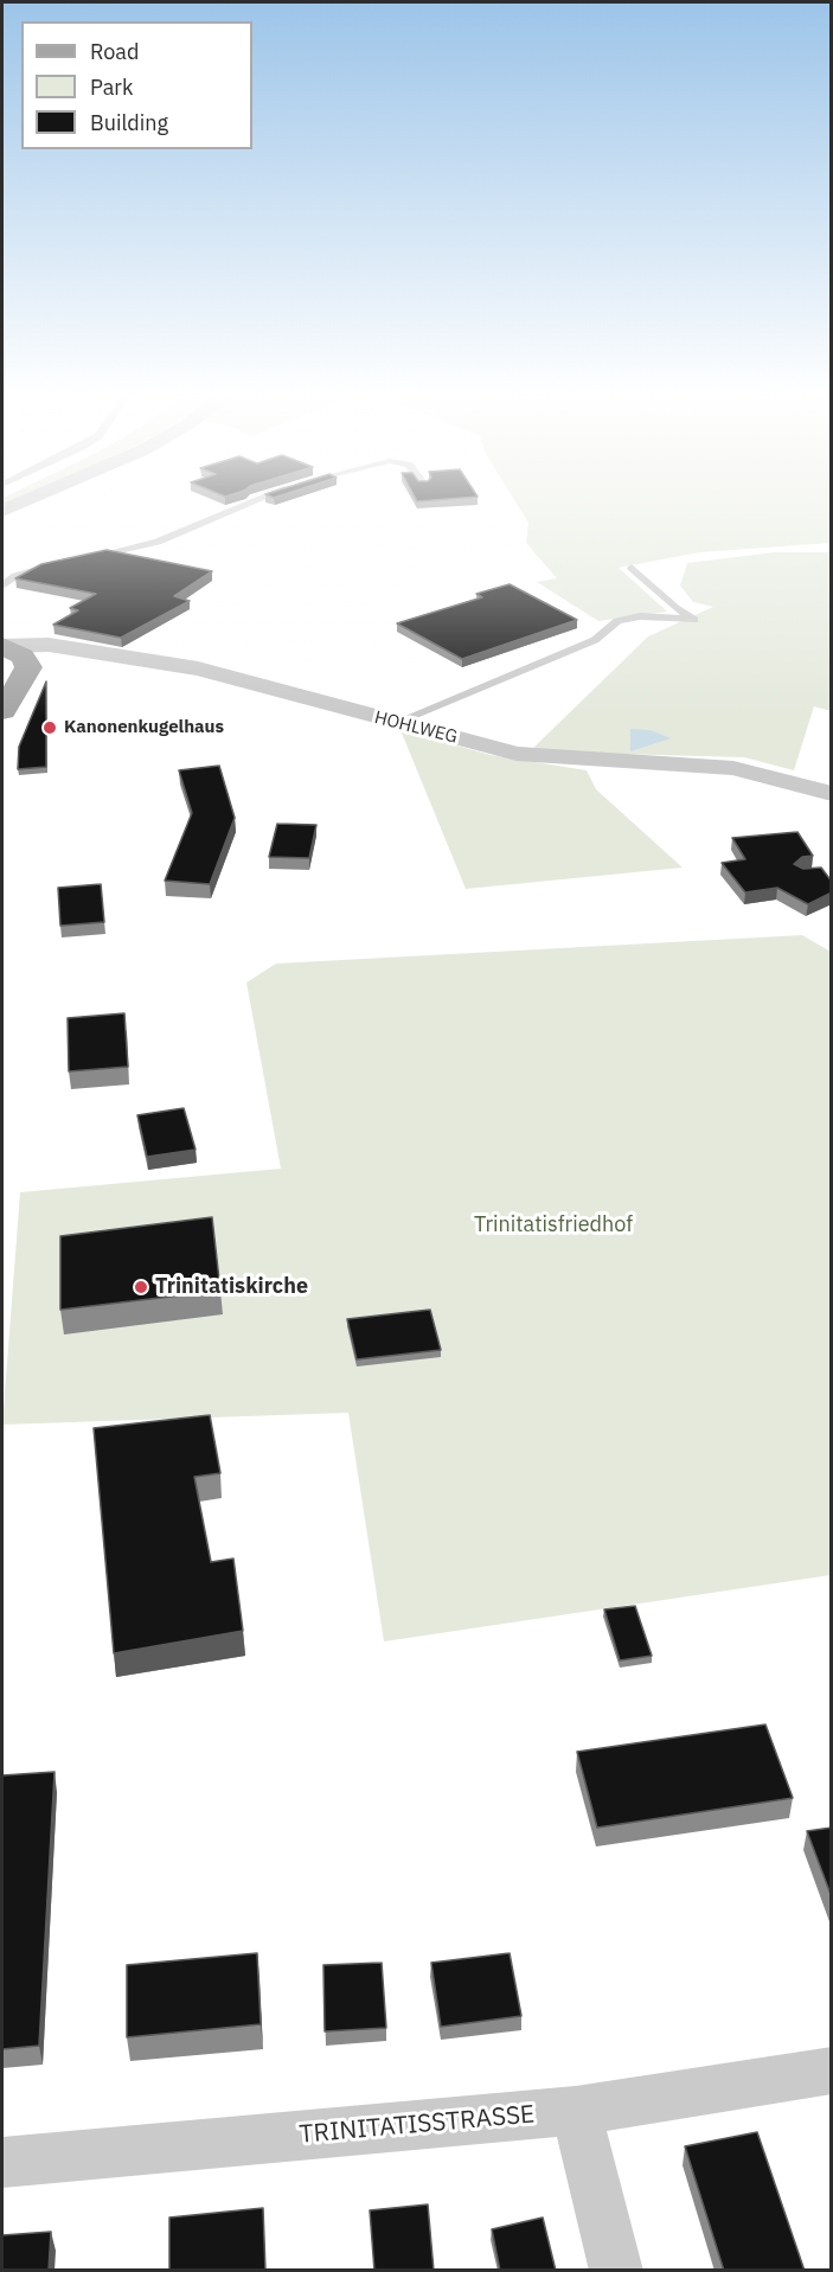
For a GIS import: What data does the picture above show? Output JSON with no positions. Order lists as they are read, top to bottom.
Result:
{
  "streets": {
    "street": ["HOHLWEG", "TRINITATISSTRASSE"]
  },
  "parks": ["Trinitatisfriedhof"],
  "places": ["Kanonenkugelhaus", "Trinitatiskirche"],
  "legend": ["Road", "Park", "Building"]
}
